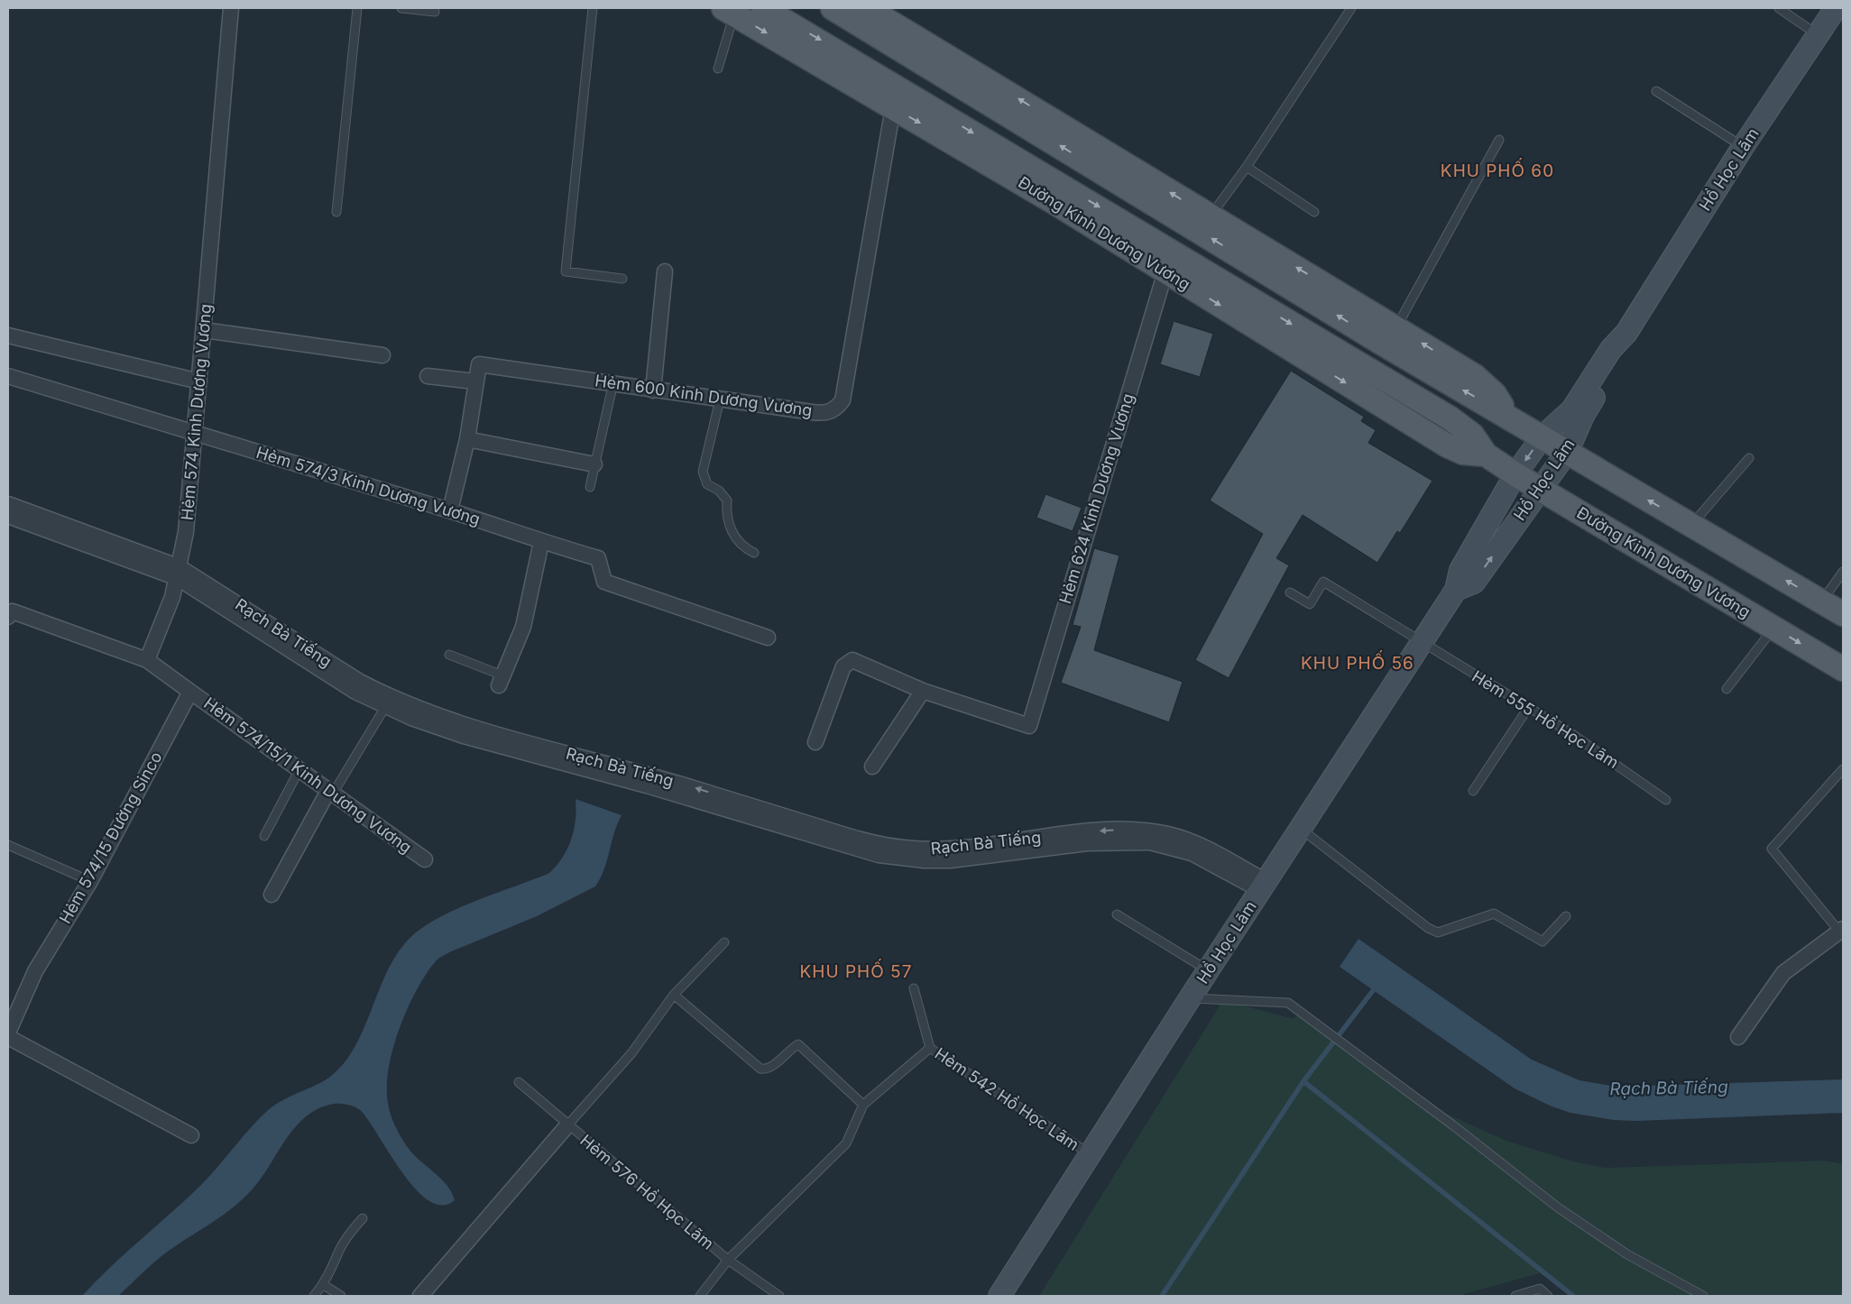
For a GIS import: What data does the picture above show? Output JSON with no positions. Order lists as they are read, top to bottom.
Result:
{
  "streets": {
    "main road": ["Hồ Học Lãm", "Đường Kinh Dương Vương"],
    "street": [
      "Hẻm 600 Kinh Dương Vương",
      "Hẻm 574 Kinh Dương Vương",
      "Hẻm 574/3 Kinh Dương Vương",
      "Hẻm 624 Kinh Dương Vương",
      "Rạch Bà Tiếng",
      "Hẻm 574/15/1 Kinh Dương Vương",
      "Hẻm 574/15 Đường Sinco"
    ],
    "lane": ["Hẻm 555 Hồ Học Lãm", "Hẻm 542 Hồ Học Lãm", "Hẻm 576 Hồ Học Lãm"]
  },
  "crossings": [
    ["Hồ Học Lãm", "Đường Kinh Dương Vương"],
    ["Hồ Học Lãm", "Rạch Bà Tiếng"],
    ["Hồ Học Lãm", "Hẻm 555 Hồ Học Lãm"],
    ["Hồ Học Lãm", "Hẻm 542 Hồ Học Lãm"],
    ["Đường Kinh Dương Vương", "Hẻm 600 Kinh Dương Vương"],
    ["Đường Kinh Dương Vương", "Hẻm 624 Kinh Dương Vương"],
    ["Hẻm 574 Kinh Dương Vương", "Hẻm 574/3 Kinh Dương Vương"],
    ["Hẻm 574 Kinh Dương Vương", "Rạch Bà Tiếng"],
    ["Hẻm 574/15/1 Kinh Dương Vương", "Hẻm 574/15 Đường Sinco"]
  ],
  "districts": ["KHU PHỐ 60", "KHU PHỐ 56", "KHU PHỐ 57"],
  "water": ["Rạch Bà Tiếng"]
}
